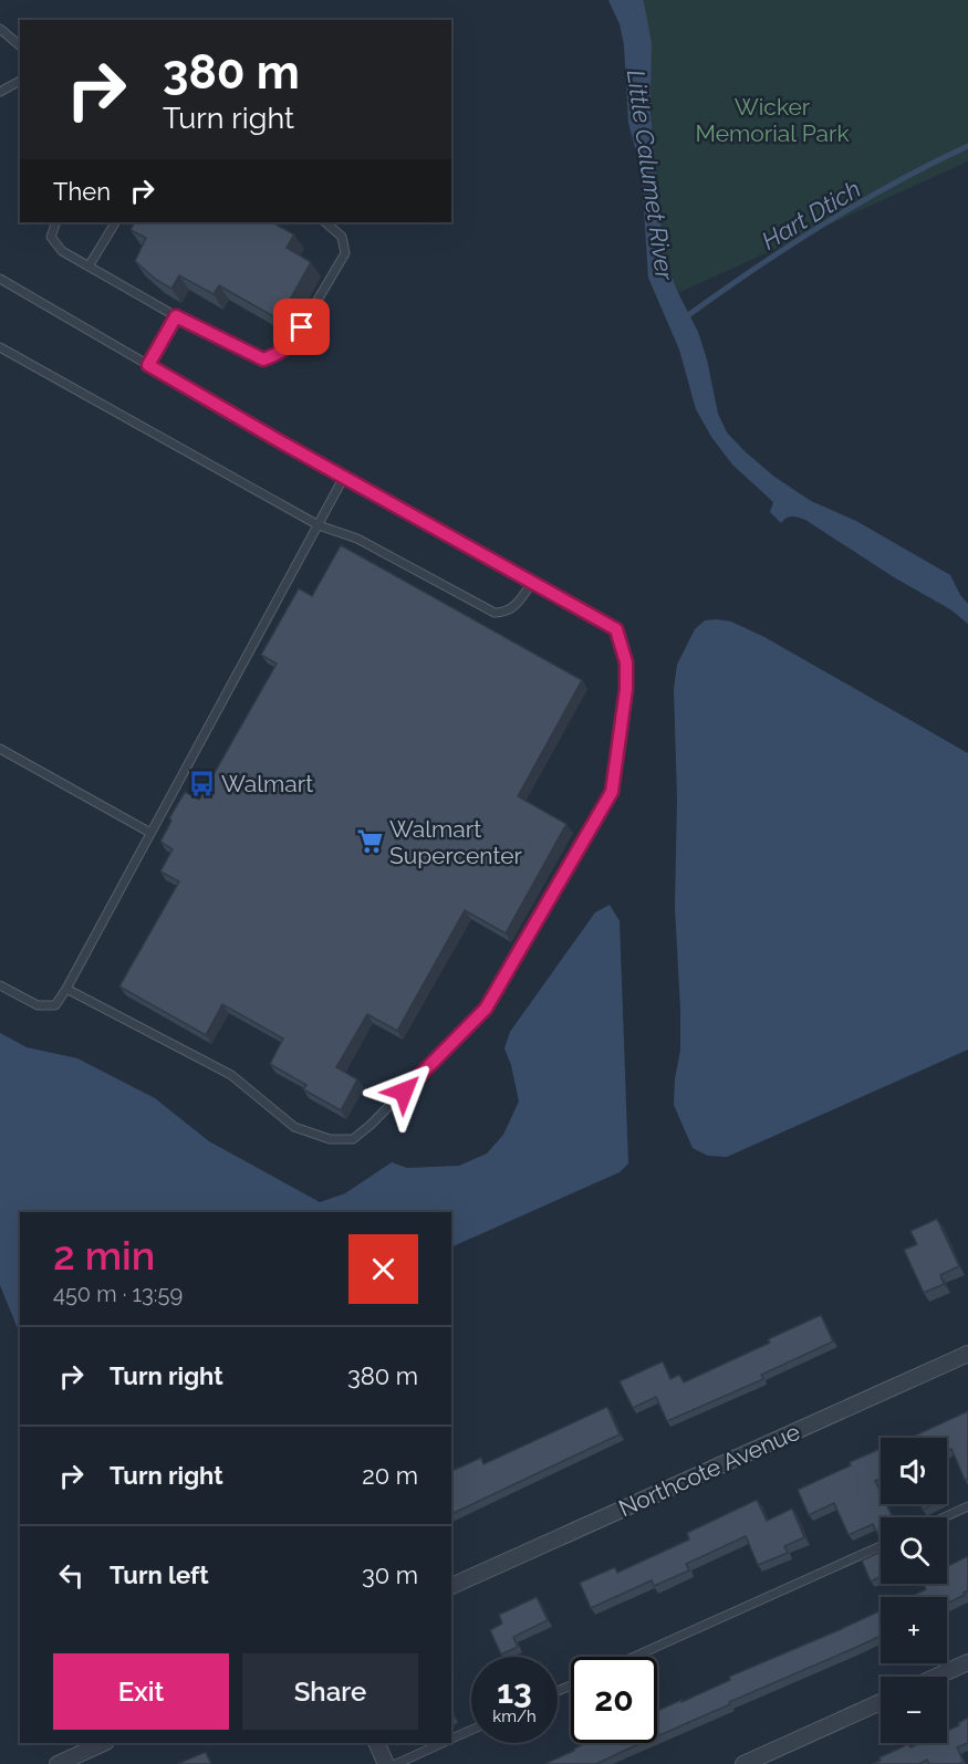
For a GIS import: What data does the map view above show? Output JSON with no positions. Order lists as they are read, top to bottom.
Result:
{
  "streets": {
    "street": ["Northcote Avenue"]
  },
  "water": ["Little Calumet River", "Hart Dtich"],
  "parks": ["Wicker Memorial Park"],
  "places": {
    "bus stop": ["Walmart"],
    "supermarket": ["Walmart Supercenter"]
  },
  "page": {
    "turn": ["380 m", "Turn right"],
    "then": "Then",
    "heading": ["2 min", "450 m · 13:59"],
    "list": [
      {
        "name": "Turn right",
        "value": "380 m"
      },
      {
        "name": "Turn right",
        "value": "20 m"
      },
      {
        "name": "Turn left",
        "value": "30 m"
      }
    ],
    "map_buttons": ["+", "−"],
    "buttons": ["Exit", "Share"],
    "speed": "13 km/h",
    "limit": "20"
  }
}
